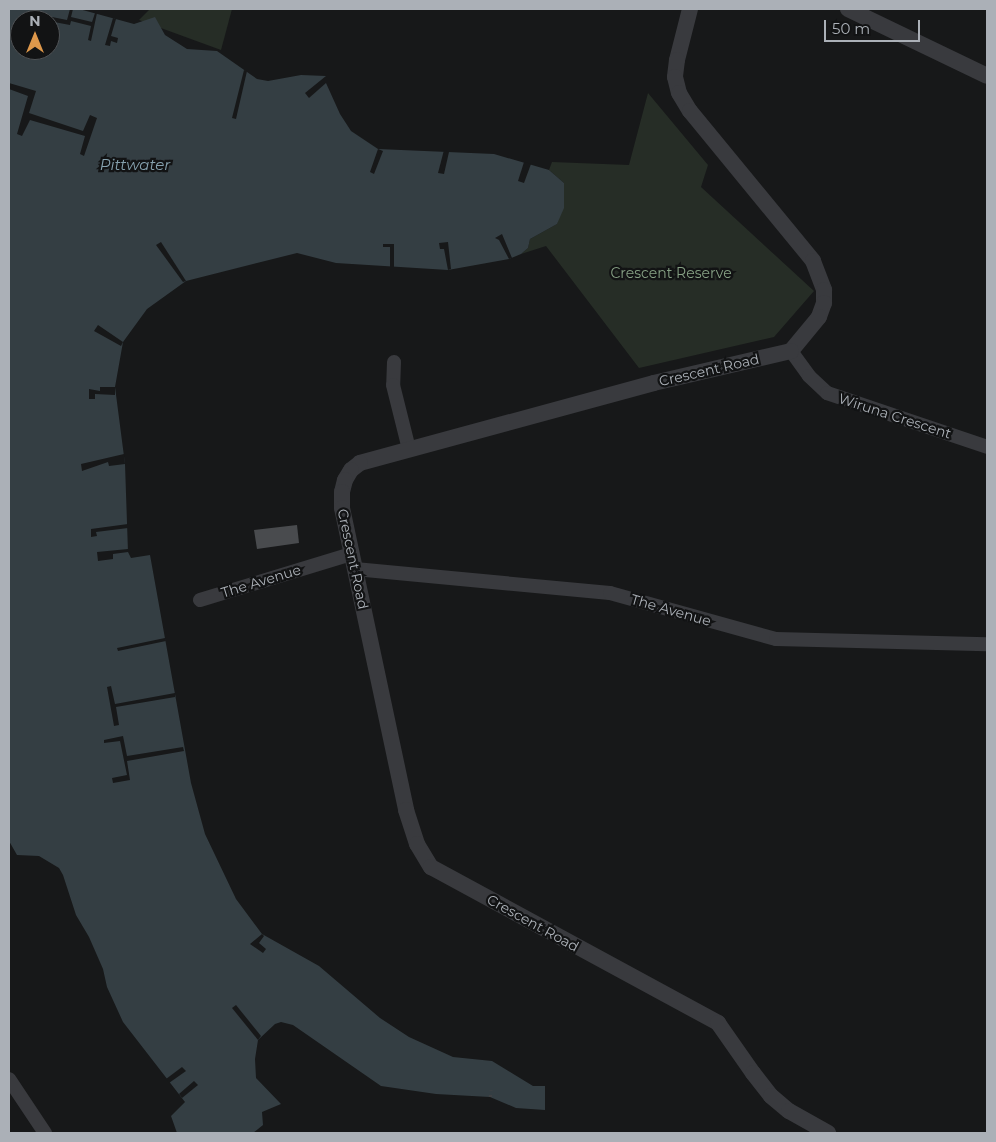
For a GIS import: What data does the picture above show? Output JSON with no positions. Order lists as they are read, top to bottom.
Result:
{
  "streets": {
    "street": ["Crescent Road", "Wiruna Crescent", "The Avenue"]
  },
  "crossings": [
    ["Crescent Road", "Wiruna Crescent"],
    ["Crescent Road", "The Avenue"]
  ],
  "water": ["Pittwater"],
  "parks": ["Crescent Reserve"],
  "scale_bar": "50 m",
  "north": "top"
}
